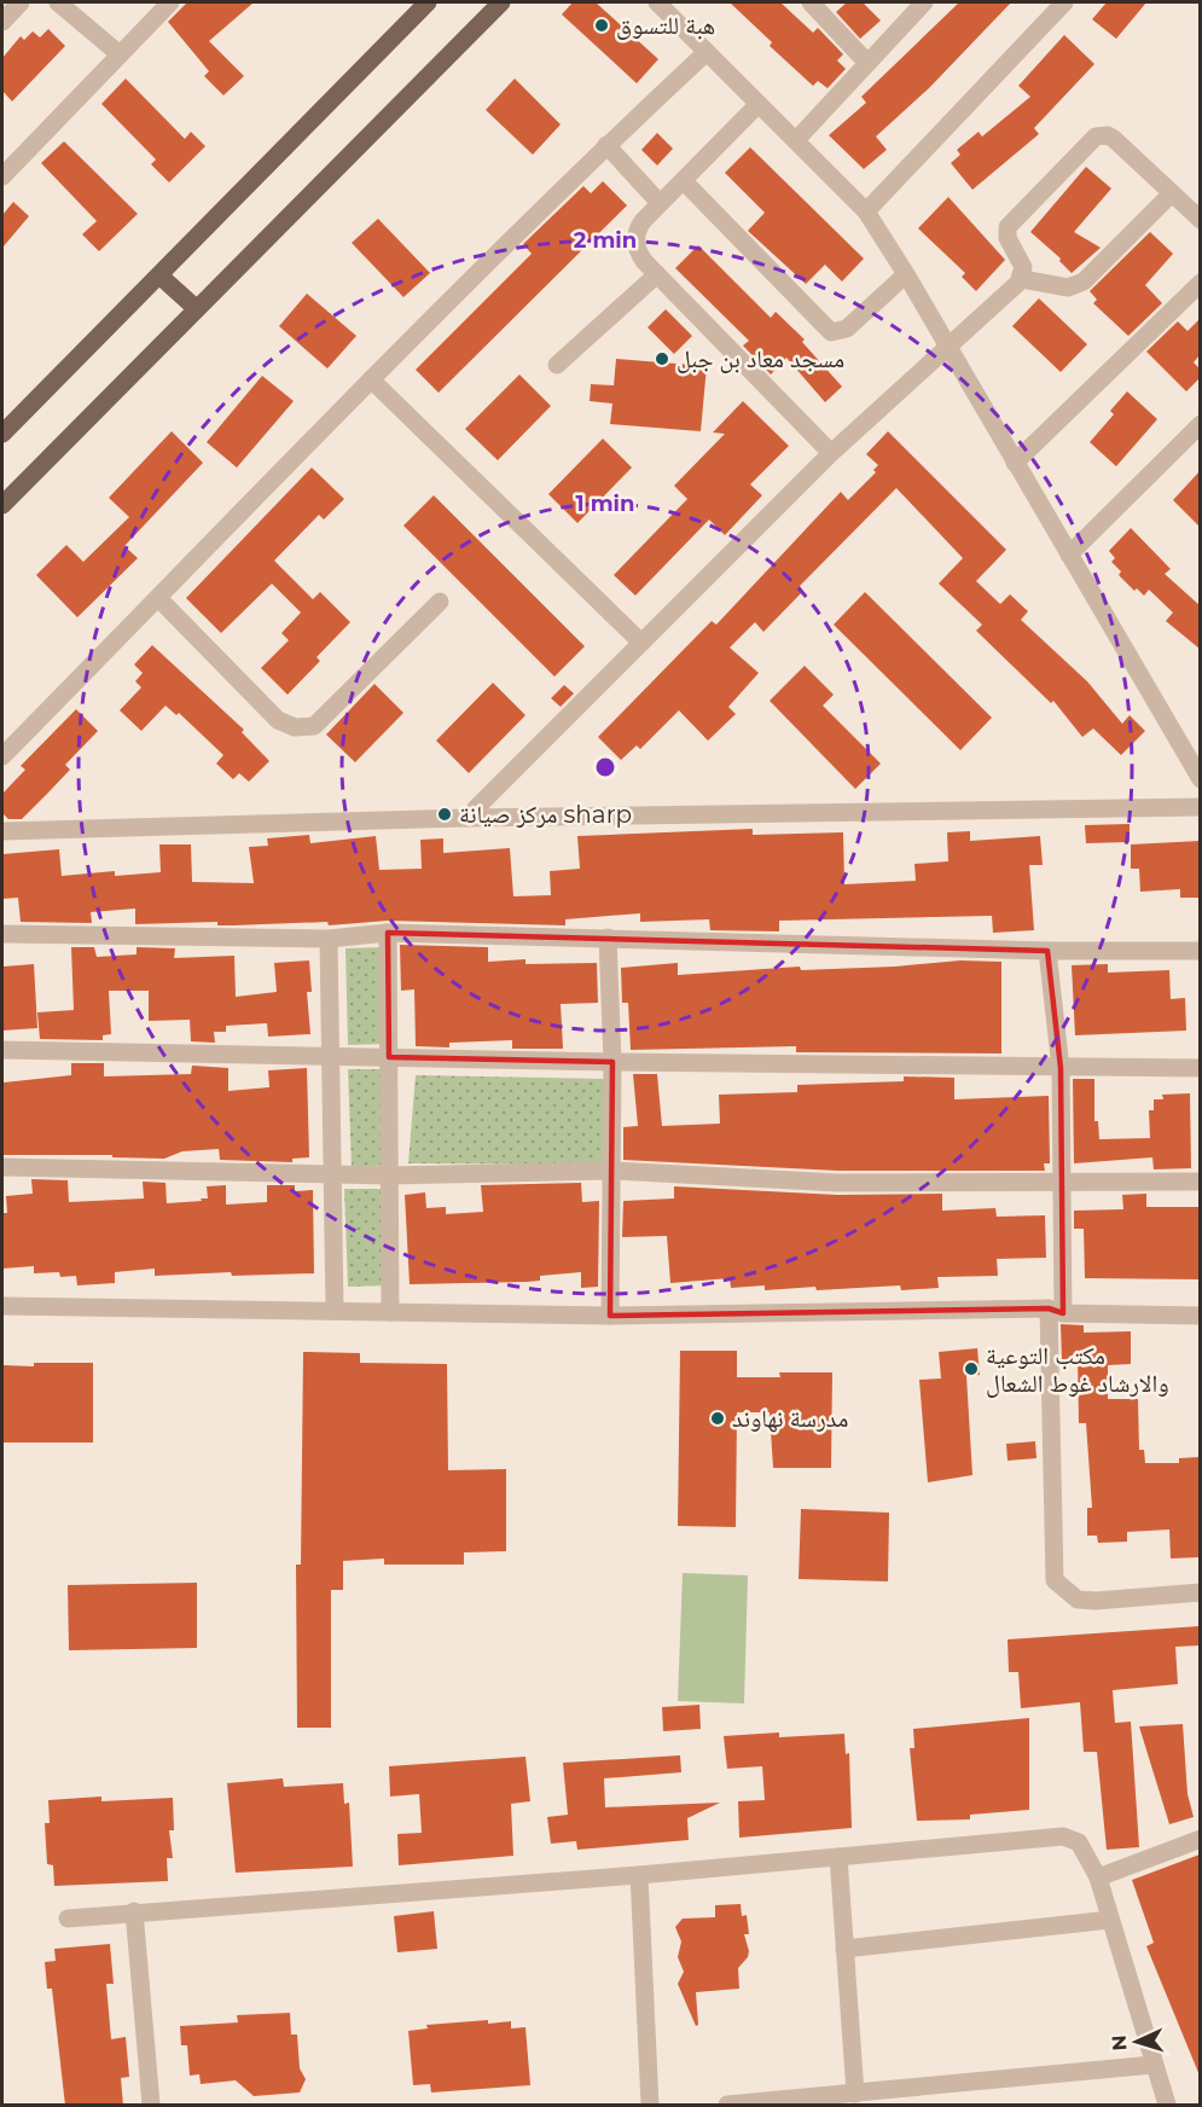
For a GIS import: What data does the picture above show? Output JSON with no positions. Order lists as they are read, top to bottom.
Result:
{
  "places": [
    "هبة للتسوق",
    "مسجد معاد بن جبل",
    "مركز صيانة sharp",
    "مكتب التوعية والارشاد غوط الشعال",
    "مدرسة نهاوند"
  ],
  "north": "left",
  "rings": ["2 min", "1 min"]
}
